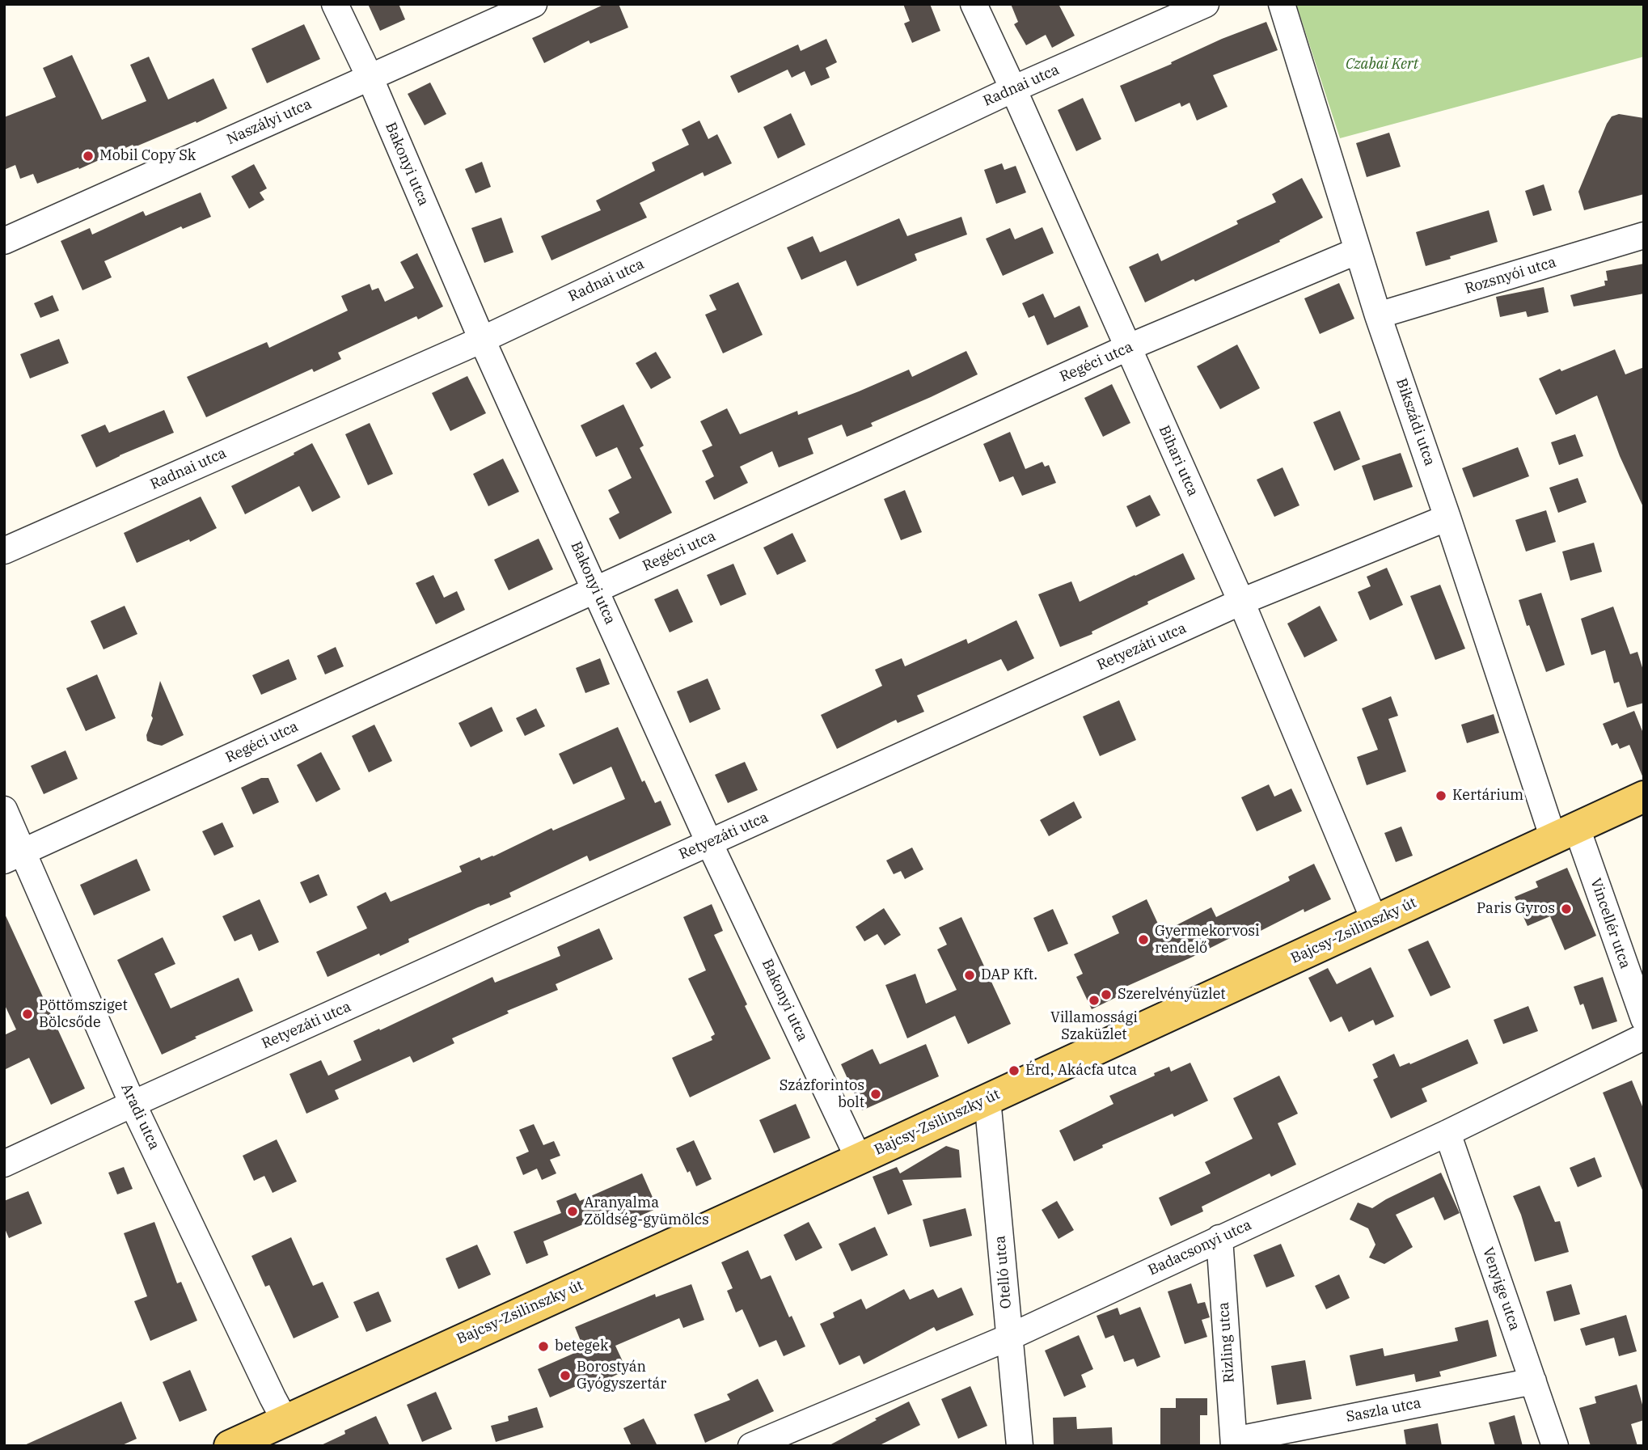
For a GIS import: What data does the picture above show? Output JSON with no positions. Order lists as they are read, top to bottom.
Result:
{
  "streets": {
    "main road": ["Bajcsy-Zsilinszky út"],
    "street": [
      "Radnai utca",
      "Naszályi utca",
      "Bakonyi utca",
      "Rozsnyói utca",
      "Regéci utca",
      "Bikszádi utca",
      "Bihari utca",
      "Retyezáti utca",
      "Vincellér utca",
      "Aradi utca",
      "Badacsonyi utca",
      "Otelló utca",
      "Venyige utca",
      "Rizling utca",
      "Saszla utca"
    ]
  },
  "crossings": [
    ["Radnai utca", "Bakonyi utca"],
    ["Radnai utca", "Bihari utca"],
    ["Naszályi utca", "Bakonyi utca"],
    ["Bakonyi utca", "Regéci utca"],
    ["Bakonyi utca", "Retyezáti utca"],
    ["Bakonyi utca", "Bajcsy-Zsilinszky út"],
    ["Rozsnyói utca", "Bikszádi utca"],
    ["Regéci utca", "Bikszádi utca"],
    ["Regéci utca", "Bihari utca"],
    ["Regéci utca", "Aradi utca"],
    ["Bikszádi utca", "Retyezáti utca"],
    ["Bikszádi utca", "Vincellér utca"],
    ["Bikszádi utca", "Bajcsy-Zsilinszky út"],
    ["Bihari utca", "Retyezáti utca"],
    ["Bihari utca", "Bajcsy-Zsilinszky út"],
    ["Retyezáti utca", "Aradi utca"],
    ["Vincellér utca", "Bajcsy-Zsilinszky út"],
    ["Bajcsy-Zsilinszky út", "Aradi utca"],
    ["Bajcsy-Zsilinszky út", "Otelló utca"],
    ["Badacsonyi utca", "Otelló utca"],
    ["Badacsonyi utca", "Venyige utca"],
    ["Badacsonyi utca", "Rizling utca"],
    ["Venyige utca", "Saszla utca"],
    ["Rizling utca", "Saszla utca"]
  ],
  "parks": ["Czabai Kert"],
  "places": [
    "Mobil Copy Sk",
    "Kertárium",
    "Paris Gyros",
    "Gyermekorvosi rendelő",
    "DAP Kft.",
    "Szerelvényüzlet",
    "Villamossági Szaküzlet",
    "Pöttömsziget Bölcsőde",
    "Érd, Akácfa utca",
    "Százforintos bolt",
    "Aranyalma Zöldség-gyümölcs",
    "betegek",
    "Borostyán Gyógyszertár"
  ]
}
